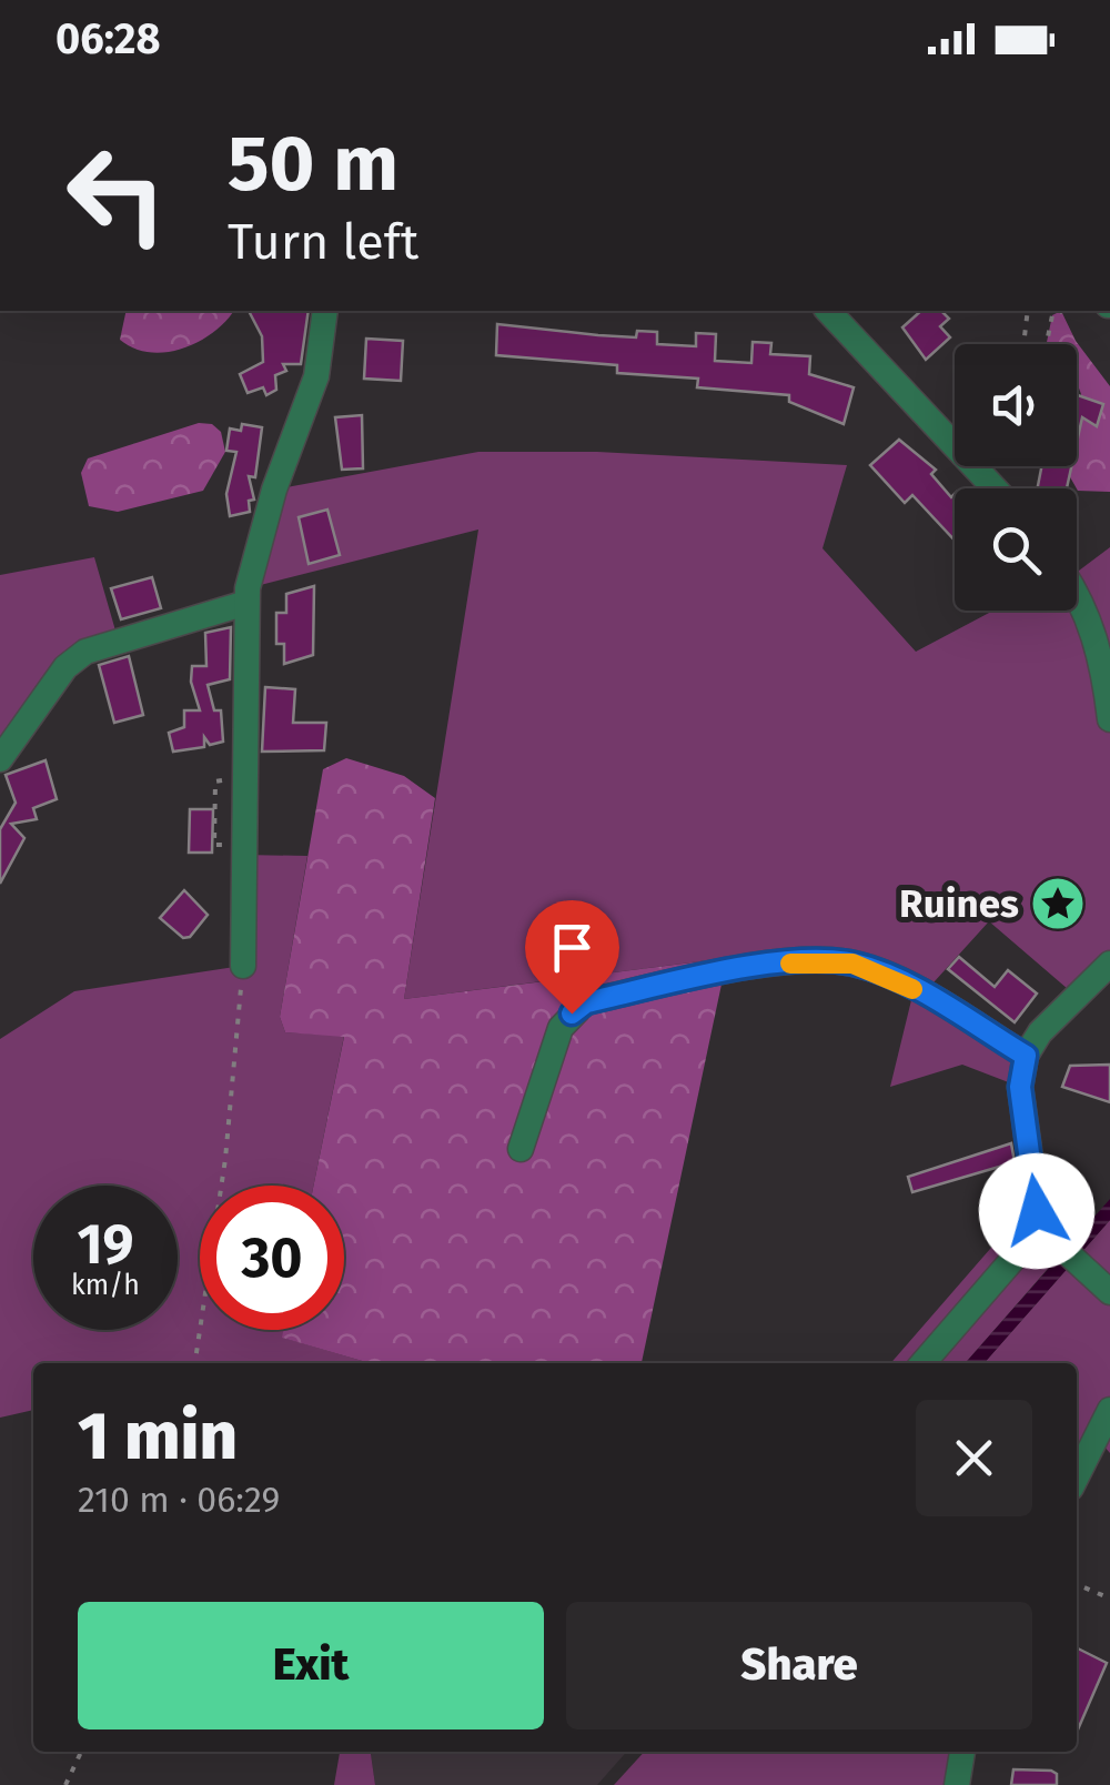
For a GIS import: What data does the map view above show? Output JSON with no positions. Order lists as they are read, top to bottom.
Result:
{
  "places": {
    "place": ["Ruines"]
  },
  "page": {
    "status": "06:28",
    "turn": ["50 m", "Turn left"],
    "speed": "19 km/h",
    "limit": "30",
    "heading": ["1 min", "210 m · 06:29"],
    "buttons": ["Exit", "Share"]
  }
}
